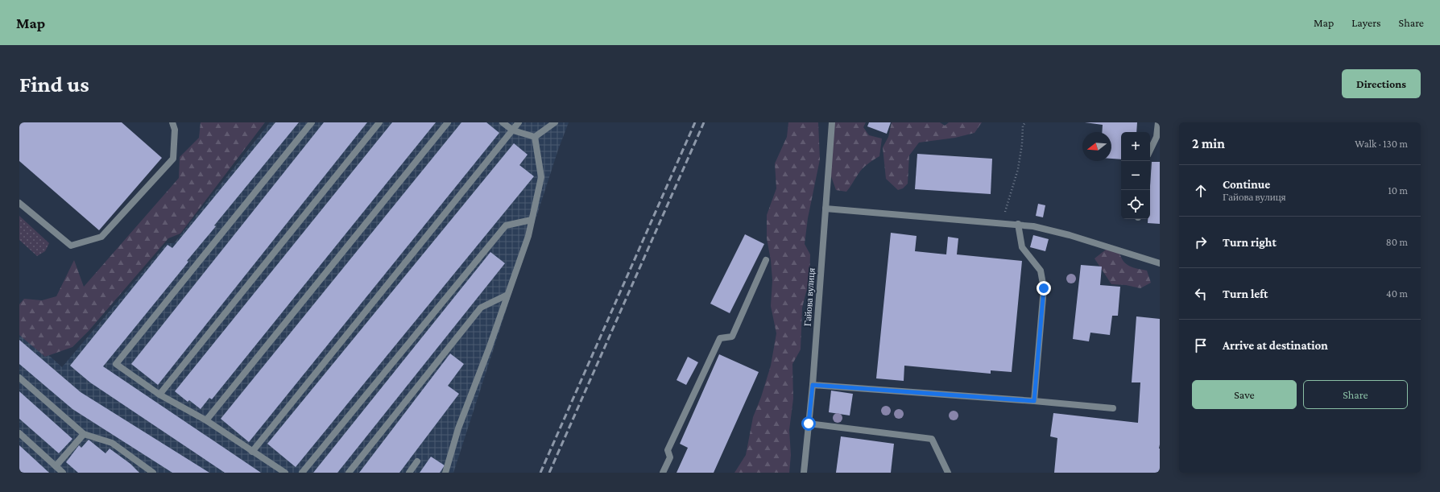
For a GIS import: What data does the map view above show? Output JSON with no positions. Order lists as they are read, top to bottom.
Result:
{
  "streets": {
    "street": ["Гайова вулиця"]
  },
  "north": "left",
  "page": {
    "header": "Map",
    "nav": ["Map", "Layers", "Share"],
    "buttons": [
      "Directions",
      ["Save", "Share"]
    ],
    "title": "Find us",
    "heading": ["2 min", "Walk · 130 m"],
    "map_buttons": ["+", "−"],
    "list": [
      ["Continue", "Гайова вулиця", "10 m"],
      ["Turn right", "80 m"],
      ["Turn left", "40 m"],
      "Arrive at destination"
    ]
  }
}
